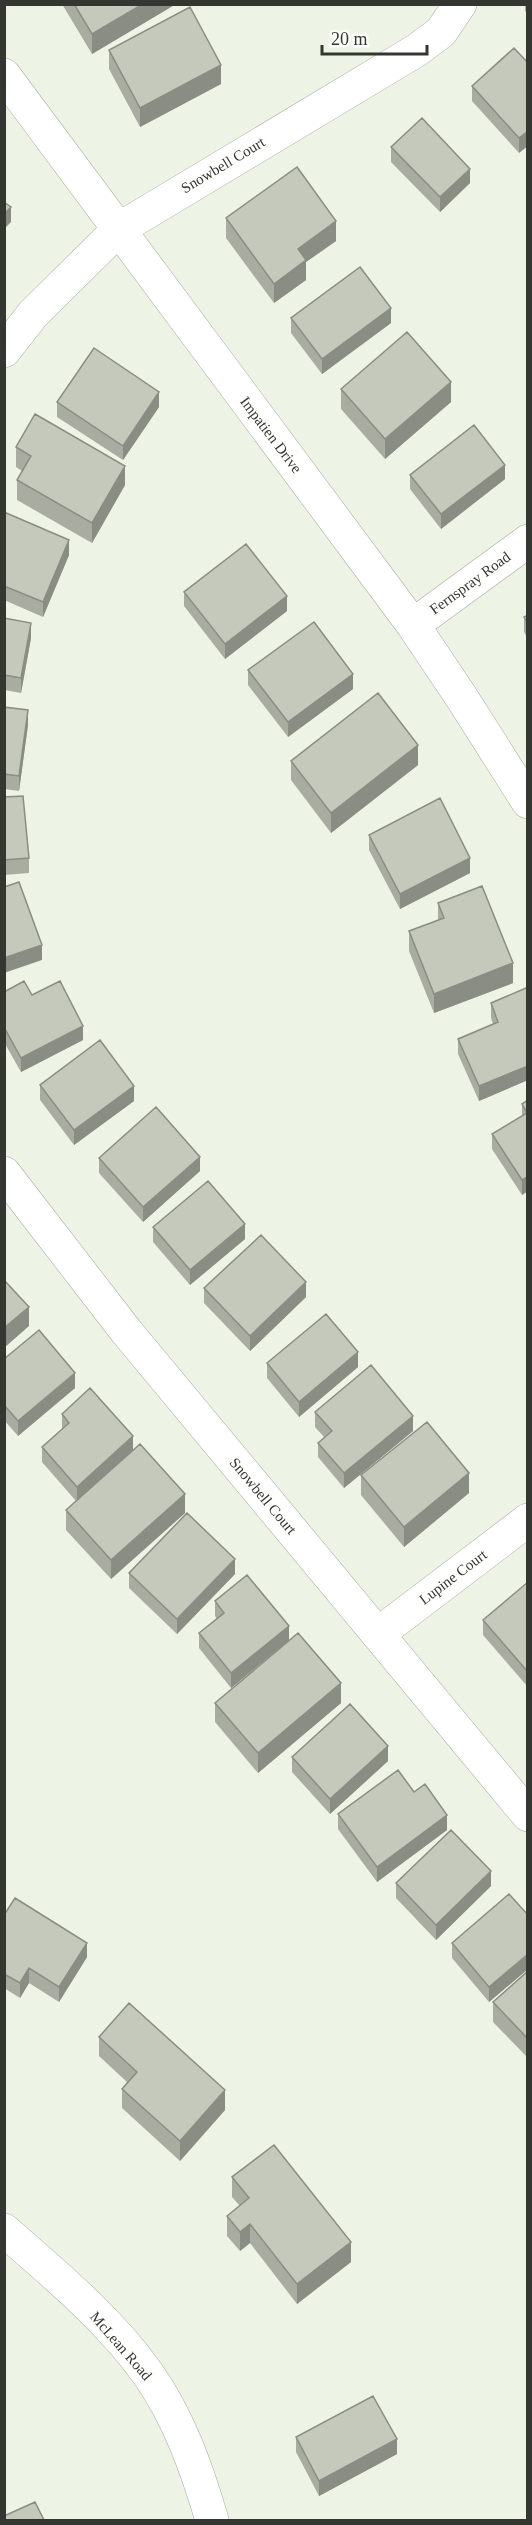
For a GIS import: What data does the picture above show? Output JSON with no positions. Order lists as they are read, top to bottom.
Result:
{
  "streets": {
    "street": [
      "Snowbell Court",
      "Impatien Drive",
      "Fernspray Road",
      "Lupine Court",
      "McLean Road"
    ]
  },
  "crossings": [
    ["Snowbell Court", "Impatien Drive"],
    ["Snowbell Court", "Lupine Court"],
    ["Impatien Drive", "Fernspray Road"]
  ],
  "scale_bar": "20 m"
}
